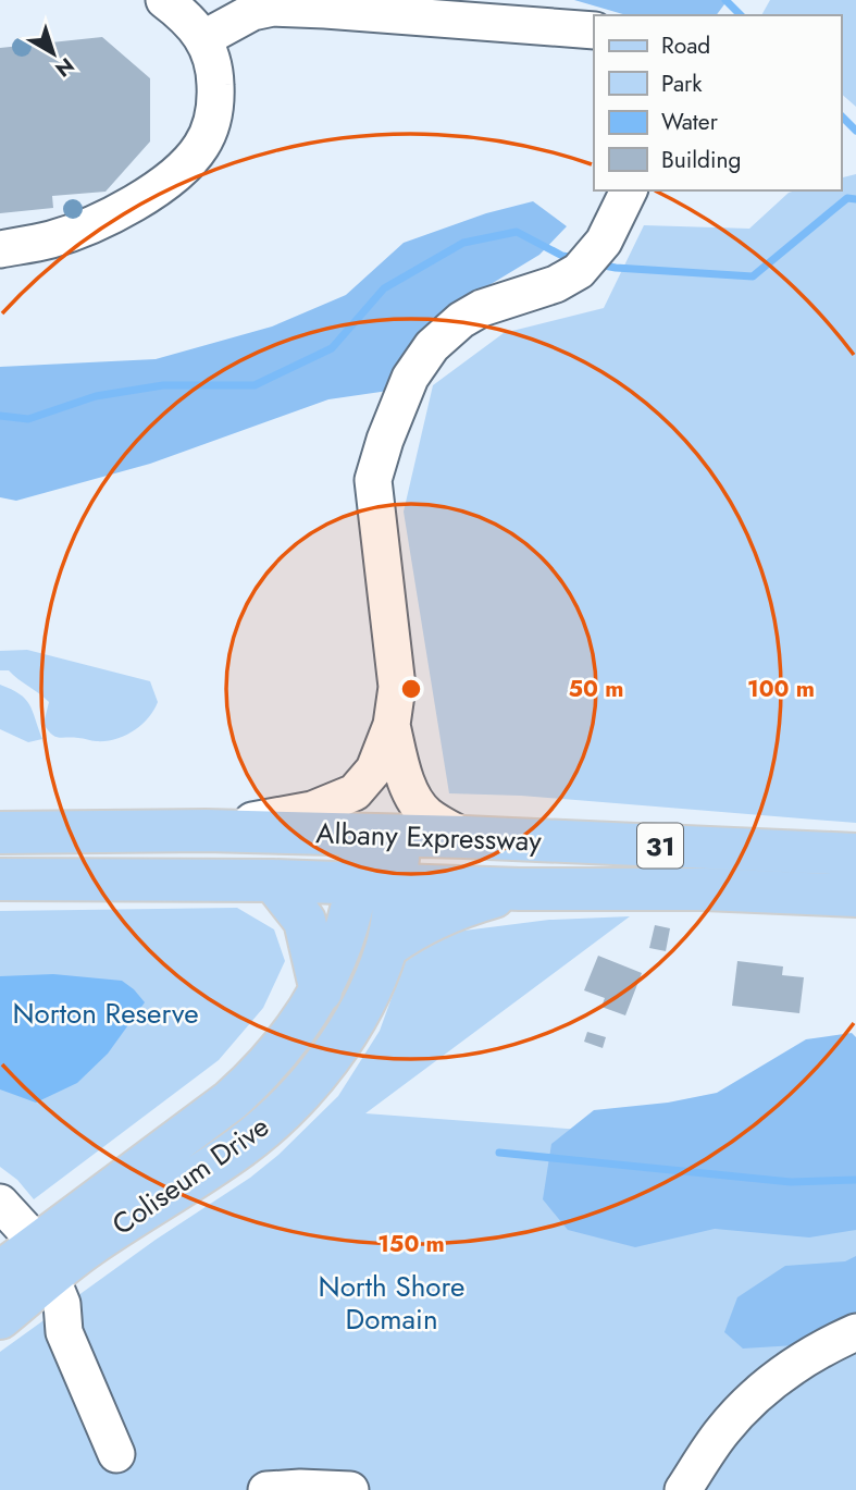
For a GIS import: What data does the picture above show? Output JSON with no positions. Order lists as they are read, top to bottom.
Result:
{
  "streets": {
    "main road": ["Albany Expressway", "31", "Coliseum Drive"]
  },
  "crossings": [
    ["Albany Expressway", "Coliseum Drive"]
  ],
  "parks": ["Norton Reserve", "North Shore Domain"],
  "legend": [
    "Road",
    "Park",
    "Water",
    "Building"
  ],
  "north": "bottom right",
  "rings": ["50 m", "100 m", "150 m"]
}
